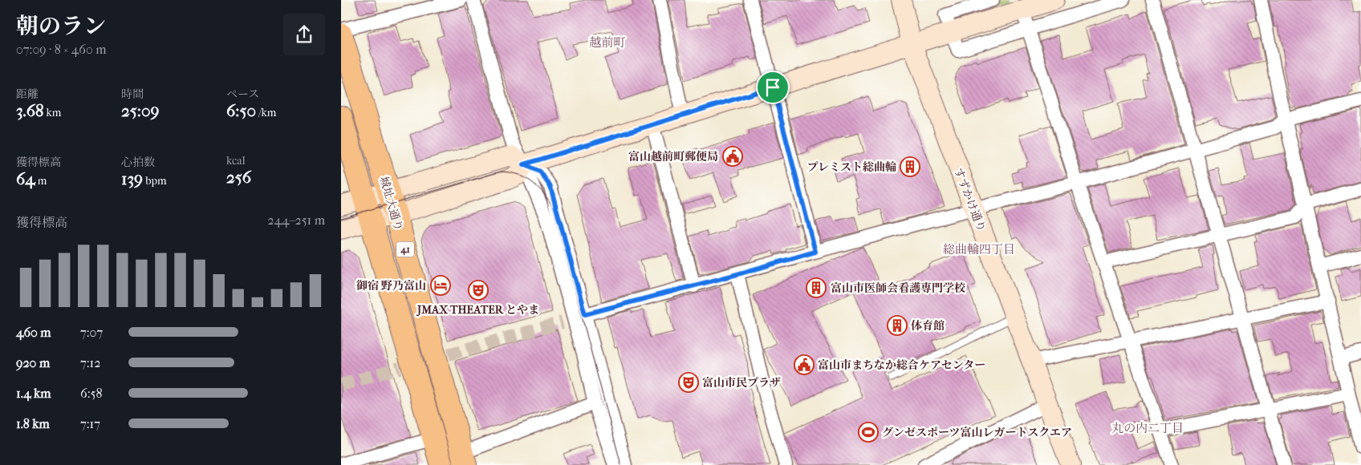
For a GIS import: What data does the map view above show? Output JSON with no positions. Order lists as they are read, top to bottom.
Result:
{
  "streets": {
    "highway": ["城址大通り", "41"],
    "street": ["すずかけ通り"]
  },
  "districts": ["越前町", "総曲輪四丁目", "丸の内二丁目"],
  "places": {
    "public building": ["富山越前町郵便局", "富山市まちなか総合ケアセンター"],
    "building": ["プレミスト総曲輪", "富山市医師会看護専門学校", "体育館"],
    "hotel": ["御宿 野乃富山"],
    "theatre": ["JMAX THEATER とやま", "富山市民プラザ"],
    "sports": ["グンゼスポーツ富山レガートスクエア"]
  },
  "page": {
    "heading": ["朝のラン", "07:09 · 8 × 460 m"],
    "stats": [
      ["距離", "3.68 km"],
      ["時間", "25:09"],
      ["ペース", "6:50 /km"],
      ["獲得標高", "64 m"],
      ["心拍数", "139 bpm"],
      ["kcal", "256"]
    ],
    "chart": ["獲得標高", "244–251 m"],
    "list": [
      {
        "name": "460 m",
        "note": "7:07"
      },
      {
        "name": "920 m",
        "note": "7:12"
      },
      {
        "name": "1.4 km",
        "note": "6:58"
      },
      {
        "name": "1.8 km",
        "note": "7:17"
      }
    ]
  }
}
